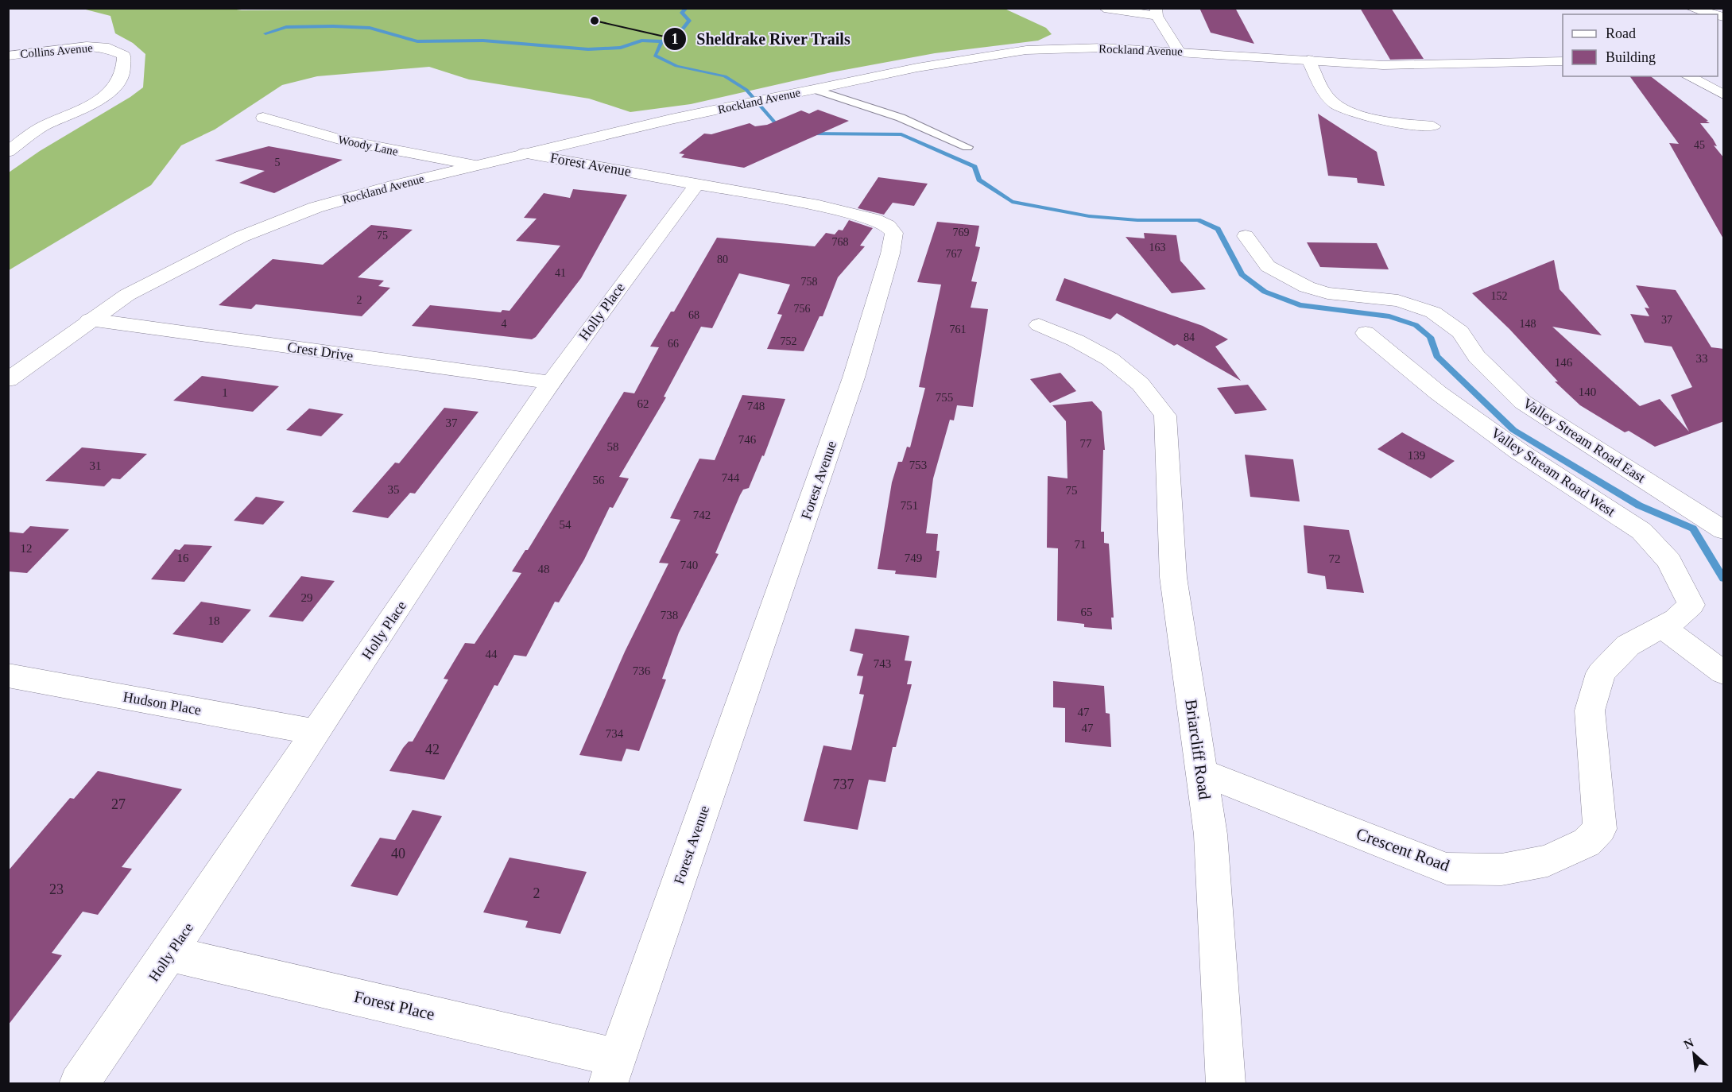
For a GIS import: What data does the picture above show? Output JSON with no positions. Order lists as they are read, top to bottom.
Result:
{
  "streets": {
    "street": [
      "Rockland Avenue",
      "Collins Avenue",
      "Woody Lane",
      "Forest Avenue",
      "Holly Place",
      "Crest Drive",
      "Valley Stream Road East",
      "Valley Stream Road West",
      "Hudson Place",
      "Briarcliff Road",
      "Crescent Road",
      "Forest Place"
    ]
  },
  "crossings": [
    ["Rockland Avenue", "Woody Lane"],
    ["Rockland Avenue", "Forest Avenue"],
    ["Rockland Avenue", "Crest Drive"],
    ["Forest Avenue", "Holly Place"],
    ["Forest Avenue", "Forest Place"],
    ["Holly Place", "Crest Drive"],
    ["Holly Place", "Hudson Place"],
    ["Holly Place", "Forest Place"],
    ["Valley Stream Road West", "Crescent Road"],
    ["Briarcliff Road", "Crescent Road"]
  ],
  "places": ["Sheldrake River Trails"],
  "house_numbers": [
    "45",
    "5",
    "769",
    "75",
    "768",
    "163",
    "767",
    "80",
    "41",
    "758",
    "152",
    "2",
    "756",
    "68",
    "37",
    "4",
    "148",
    "761",
    "84",
    "752",
    "66",
    "33",
    "146",
    "140",
    "1",
    "755",
    "62",
    "748",
    "37",
    "746",
    "77",
    "58",
    "139",
    "753",
    "31",
    "744",
    "56",
    "35",
    "75",
    "751",
    "742",
    "54",
    "71",
    "12",
    "16",
    "749",
    "72",
    "740",
    "48",
    "29",
    "65",
    "738",
    "18",
    "44",
    "743",
    "736",
    "47",
    "47",
    "734",
    "42",
    "737",
    "27",
    "40",
    "23",
    "2"
  ],
  "legend": ["Road", "Building"],
  "north": "top left"
}
